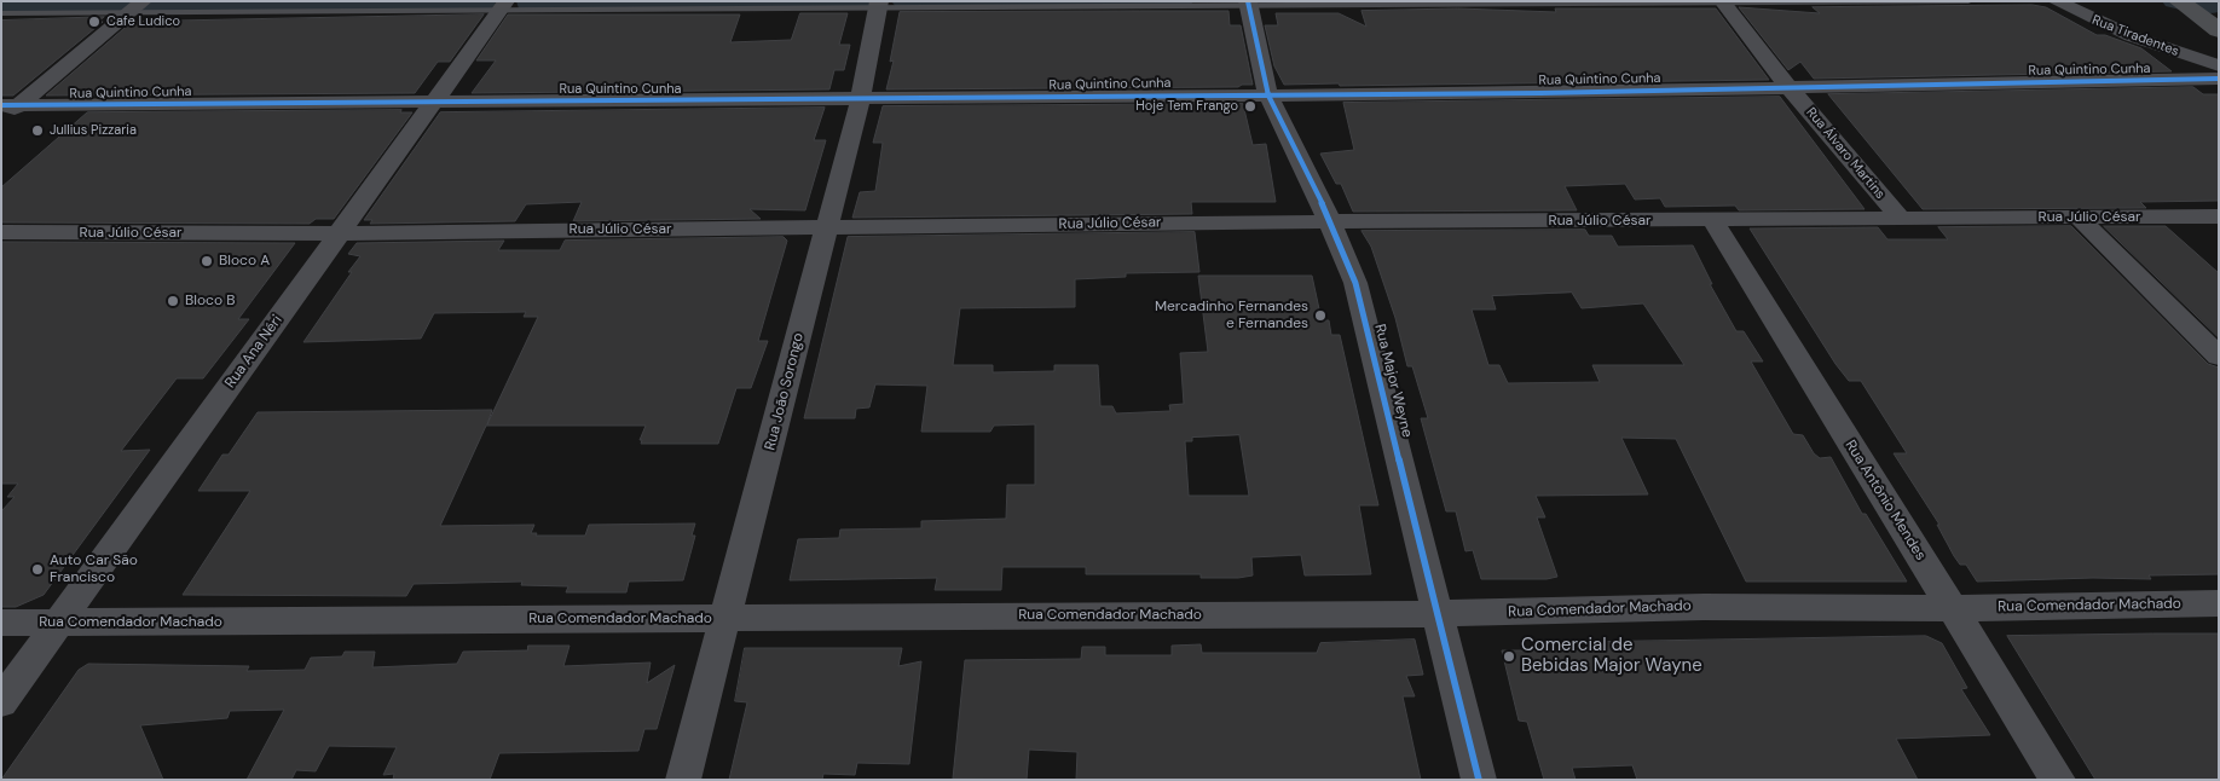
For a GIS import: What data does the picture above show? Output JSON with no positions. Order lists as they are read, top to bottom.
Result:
{
  "streets": {
    "street": [
      "Rua Tiradentes",
      "Rua Quintino Cunha",
      "Rua Álvaro Martins",
      "Rua Júlio César",
      "Rua Ana Néri",
      "Rua Major Weyne",
      "Rua João Sorongo",
      "Rua Antônio Mendes",
      "Rua Comendador Machado"
    ]
  },
  "crossings": [
    ["Rua Quintino Cunha", "Rua Álvaro Martins"],
    ["Rua Quintino Cunha", "Rua Ana Néri"],
    ["Rua Quintino Cunha", "Rua Major Weyne"],
    ["Rua Quintino Cunha", "Rua João Sorongo"],
    ["Rua Álvaro Martins", "Rua Júlio César"],
    ["Rua Júlio César", "Rua Ana Néri"],
    ["Rua Júlio César", "Rua Major Weyne"],
    ["Rua Júlio César", "Rua João Sorongo"],
    ["Rua Júlio César", "Rua Antônio Mendes"],
    ["Rua Ana Néri", "Rua Comendador Machado"],
    ["Rua Major Weyne", "Rua Comendador Machado"],
    ["Rua João Sorongo", "Rua Comendador Machado"],
    ["Rua Antônio Mendes", "Rua Comendador Machado"]
  ],
  "places": [
    "Cafe Ludico",
    "Hoje Tem Frango",
    "Jullius Pizzaria",
    "Bloco A",
    "Bloco B",
    "Mercadinho Fernandes e Fernandes",
    "Auto Car São Francisco",
    "Comercial de Bebidas Major Wayne"
  ]
}
